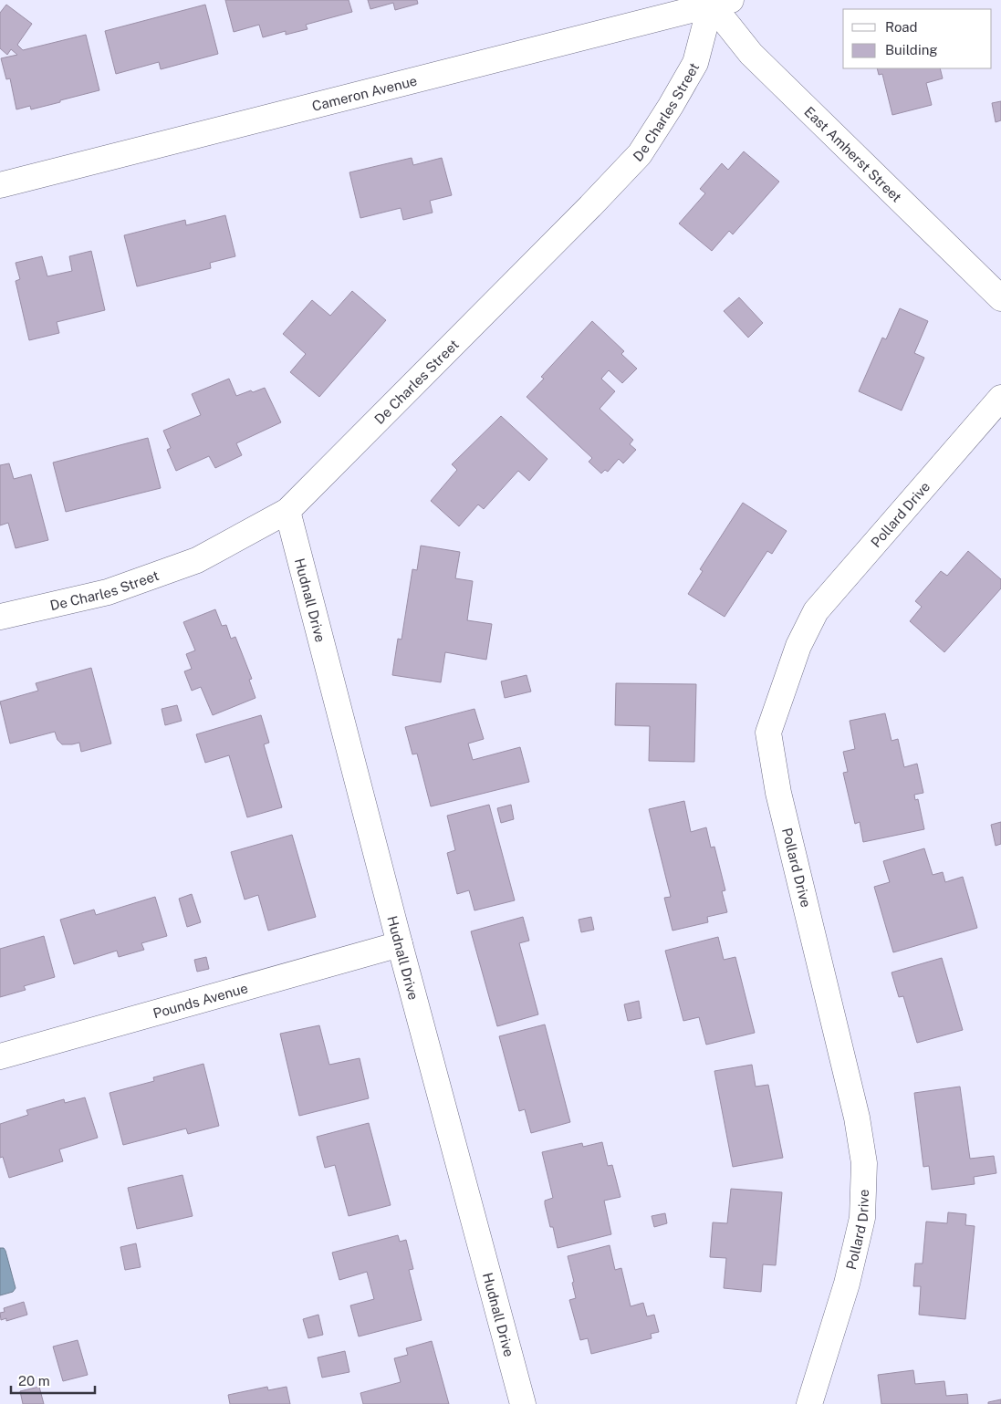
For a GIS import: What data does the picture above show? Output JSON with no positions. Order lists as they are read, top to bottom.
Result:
{
  "streets": {
    "street": [
      "Cameron Avenue",
      "De Charles Street",
      "East Amherst Street",
      "Pollard Drive",
      "Hudnall Drive",
      "Pounds Avenue"
    ]
  },
  "crossings": [
    ["Cameron Avenue", "De Charles Street"],
    ["Cameron Avenue", "East Amherst Street"],
    ["De Charles Street", "East Amherst Street"],
    ["De Charles Street", "Hudnall Drive"],
    ["Hudnall Drive", "Pounds Avenue"]
  ],
  "legend": ["Road", "Building"],
  "scale_bar": "20 m"
}
